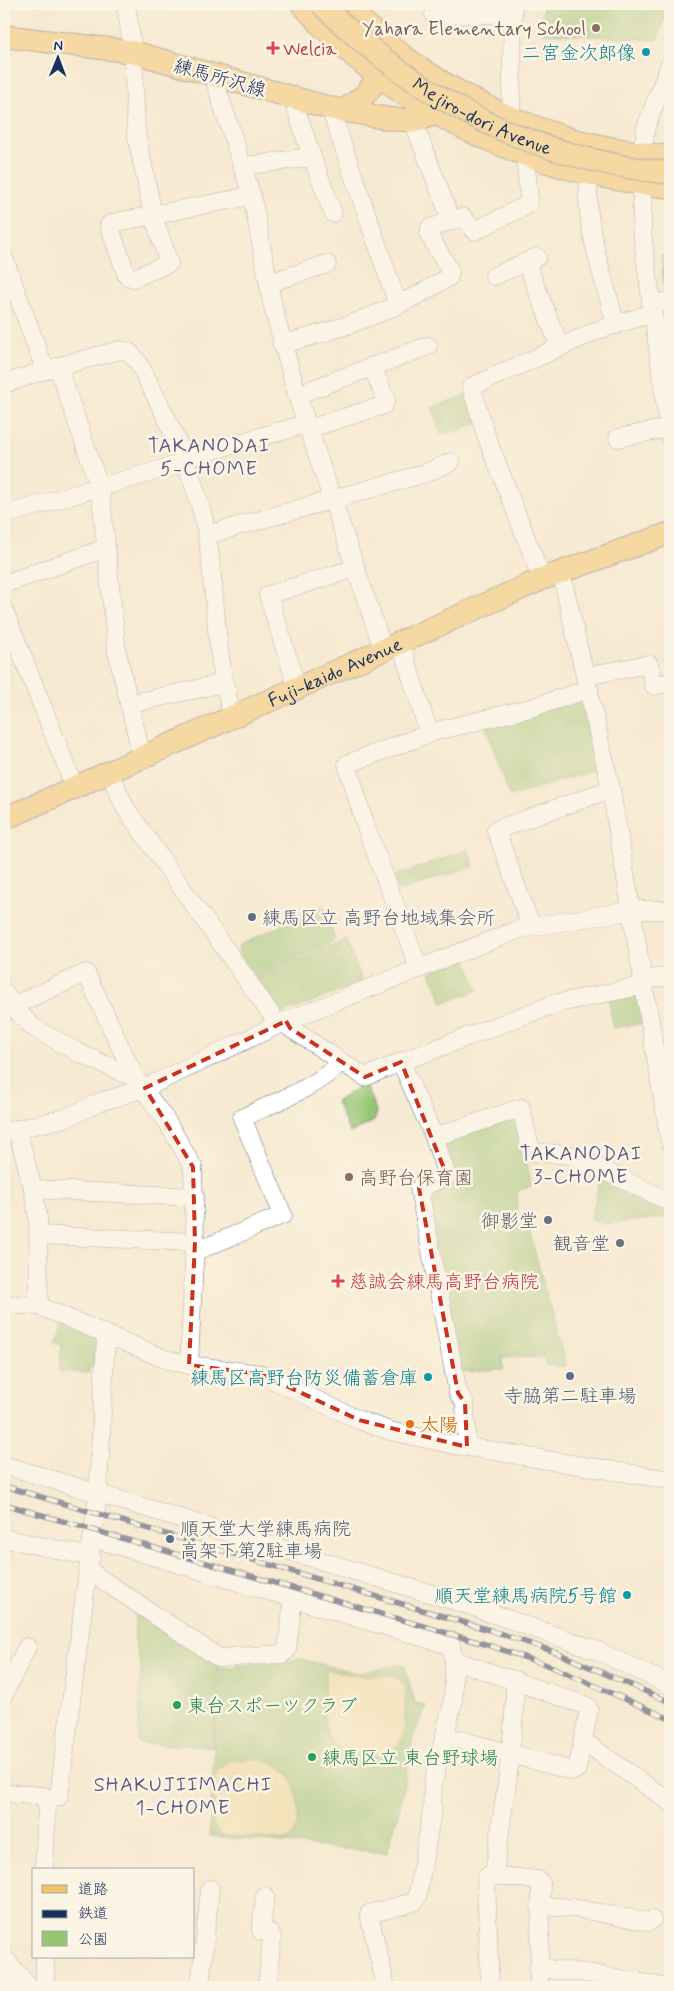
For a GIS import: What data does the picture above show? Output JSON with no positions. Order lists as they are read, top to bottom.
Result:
{
  "streets": {
    "main road": ["練馬所沢線", "Mejiro-dori Avenue", "Fuji-kaido Avenue"]
  },
  "districts": ["TAKANODAI 5-CHOME", "TAKANODAI 3-CHOME", "SHAKUJIIMACHI 1-CHOME"],
  "places": {
    "other": [
      "Yahara Elementary School",
      "二宮金次郎像",
      "練馬区立 高野台地域集会所",
      "高野台保育園",
      "御影堂",
      "観音堂",
      "寺脇第二駐車場",
      "練馬区高野台防災備蓄倉庫",
      "太陽",
      "順天堂大学練馬病院 高架下第2駐車場",
      "順天堂練馬病院5号館",
      "東台スポーツクラブ",
      "練馬区立 東台野球場"
    ],
    "health": ["Welcia", "慈誠会練馬高野台病院"]
  },
  "legend": ["道路", "鉄道", "公園"],
  "north": "top"
}
